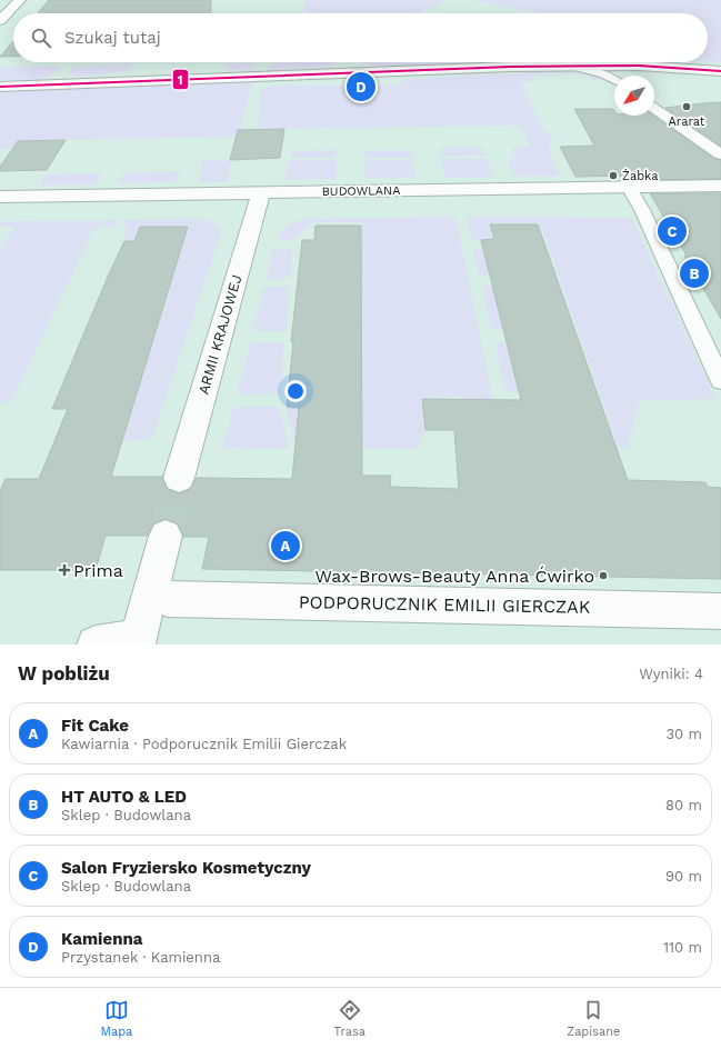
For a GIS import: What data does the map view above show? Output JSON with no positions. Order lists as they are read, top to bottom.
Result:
{
  "streets": {
    "street": ["BUDOWLANA", "ARMII KRAJOWEJ", "PODPORUCZNIK EMILII GIERCZAK"]
  },
  "crossings": [
    ["BUDOWLANA", "ARMII KRAJOWEJ"]
  ],
  "places": {
    "other": ["Ararat", "Żabka", "Wax-Brows-Beauty Anna Ćwirko"],
    "health": ["Prima"]
  },
  "lines": ["transit line 1"],
  "north": "bottom left",
  "page": {
    "search": "Szukaj tutaj",
    "pins": [
      "D",
      "C",
      "B",
      "A"
    ],
    "heading": ["W pobliżu", "Wyniki: 4"],
    "list": [
      {
        "mark": "A",
        "name": "Fit Cake",
        "note": "Kawiarnia · Podporucznik Emilii Gierczak",
        "value": "30 m"
      },
      {
        "mark": "B",
        "name": "HT AUTO & LED",
        "note": "Sklep · Budowlana",
        "value": "80 m"
      },
      {
        "mark": "C",
        "name": "Salon Fryziersko Kosmetyczny",
        "note": "Sklep · Budowlana",
        "value": "90 m"
      },
      {
        "mark": "D",
        "name": "Kamienna",
        "note": "Przystanek · Kamienna",
        "value": "110 m"
      }
    ],
    "nav": ["Mapa", "Trasa", "Zapisane"]
  }
}
